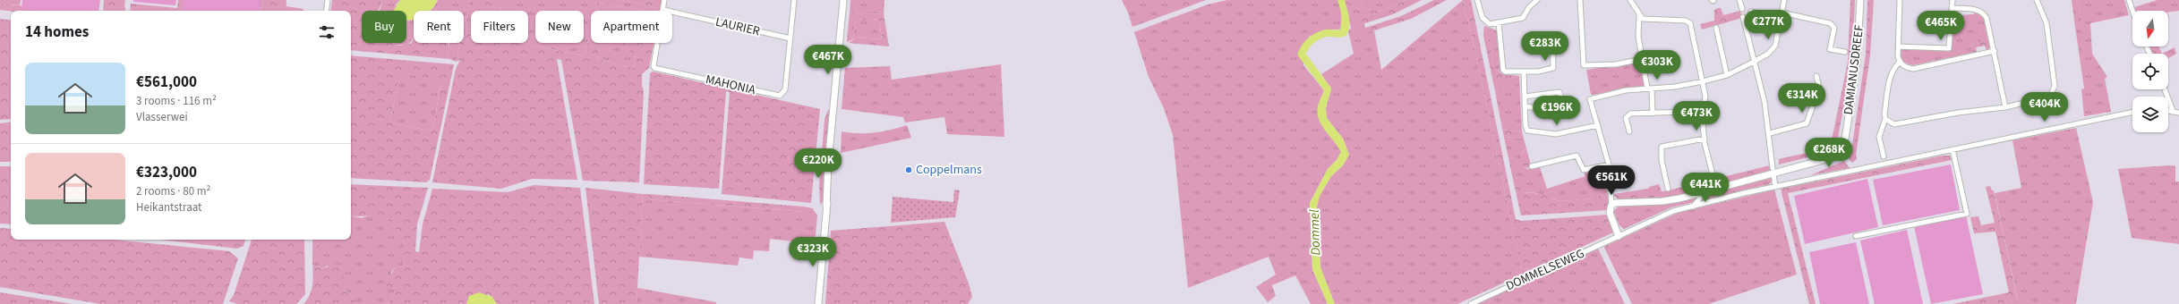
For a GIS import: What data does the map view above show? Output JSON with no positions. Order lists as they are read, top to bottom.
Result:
{
  "streets": {
    "street": [
      "LAURIER",
      "DAMIANUSDREEF",
      "MAHONIA",
      "DOMMELSEWEG"
    ]
  },
  "crossings": [
    ["LAURIER", "MAHONIA"]
  ],
  "water": ["Dommel"],
  "places": ["Coppelmans"],
  "north": "bottom",
  "page": {
    "price": [
      "€277K",
      "€465K",
      "€283K",
      "€467K",
      "€303K",
      "€314K",
      "€404K",
      "€196K",
      "€473K",
      "€268K",
      "€220K",
      "€561K",
      "€441K",
      "€323K"
    ],
    "chip": [
      "Buy",
      "Rent",
      "Filters",
      "New",
      "Apartment"
    ],
    "heading": "14 homes",
    "list": [
      {
        "name": "€561,000",
        "note": "3 rooms · 116 m² · Vlasserwei"
      },
      {
        "name": "€323,000",
        "note": "2 rooms · 80 m² · Heikantstraat"
      }
    ]
  }
}
